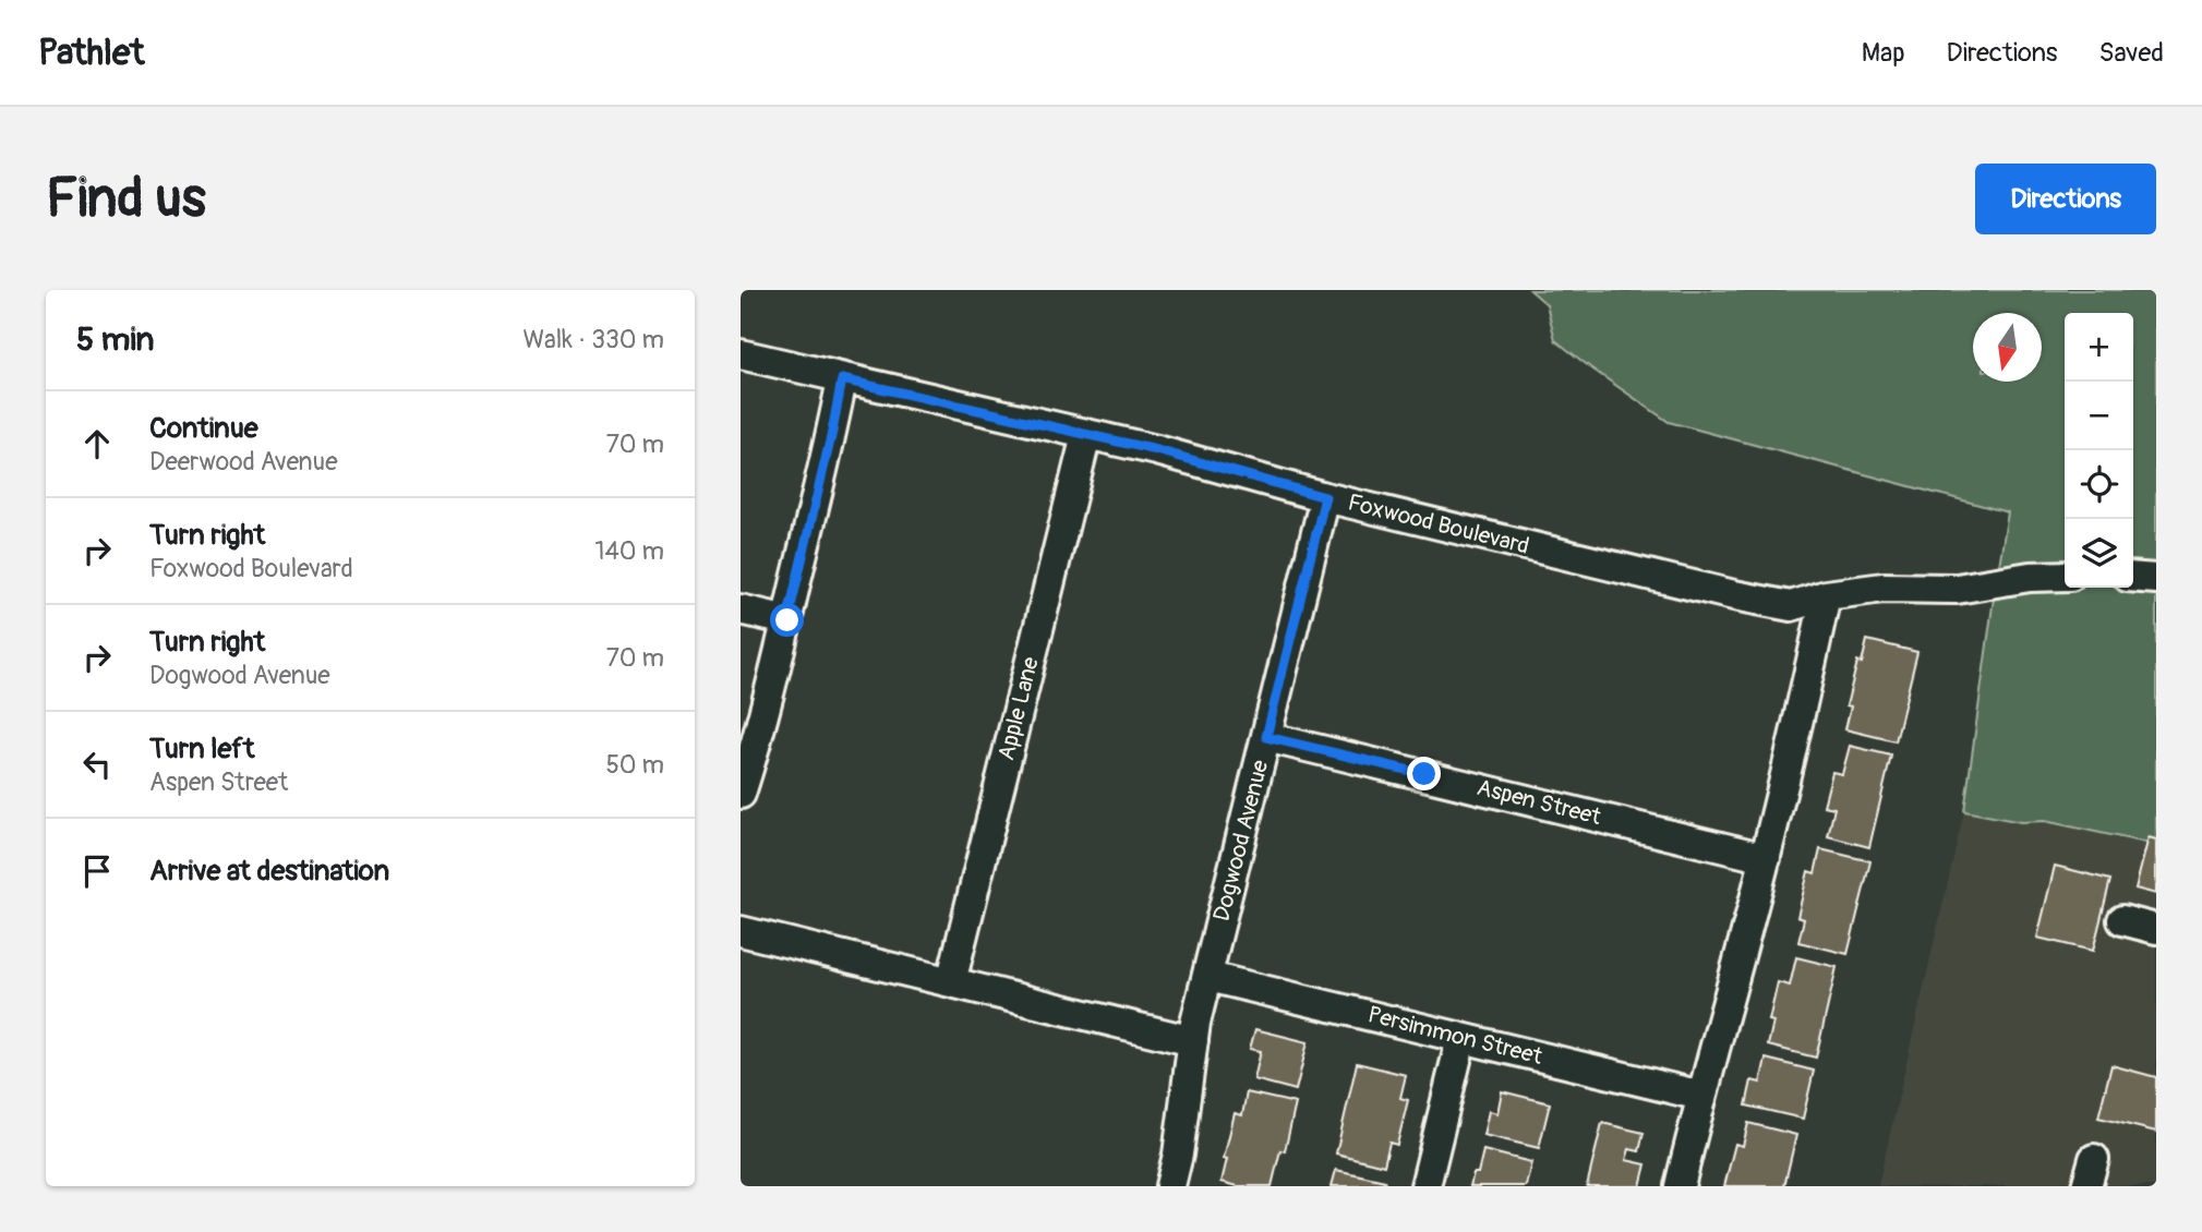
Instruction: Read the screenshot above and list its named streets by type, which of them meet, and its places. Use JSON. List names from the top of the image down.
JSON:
{
  "streets": {
    "street": [
      "Foxwood Boulevard",
      "Apple Lane",
      "Aspen Street",
      "Dogwood Avenue",
      "Persimmon Street"
    ]
  },
  "crossings": [
    ["Foxwood Boulevard", "Apple Lane"],
    ["Foxwood Boulevard", "Dogwood Avenue"],
    ["Aspen Street", "Dogwood Avenue"],
    ["Dogwood Avenue", "Persimmon Street"]
  ],
  "north": "bottom",
  "page": {
    "header": "Pathlet",
    "nav": ["Map", "Directions", "Saved"],
    "buttons": "Directions",
    "title": "Find us",
    "heading": ["5 min", "Walk · 330 m"],
    "map_buttons": ["+", "−"],
    "list": [
      ["Continue", "Deerwood Avenue", "70 m"],
      ["Turn right", "Foxwood Boulevard", "140 m"],
      ["Turn right", "Dogwood Avenue", "70 m"],
      ["Turn left", "Aspen Street", "50 m"],
      "Arrive at destination"
    ]
  }
}
